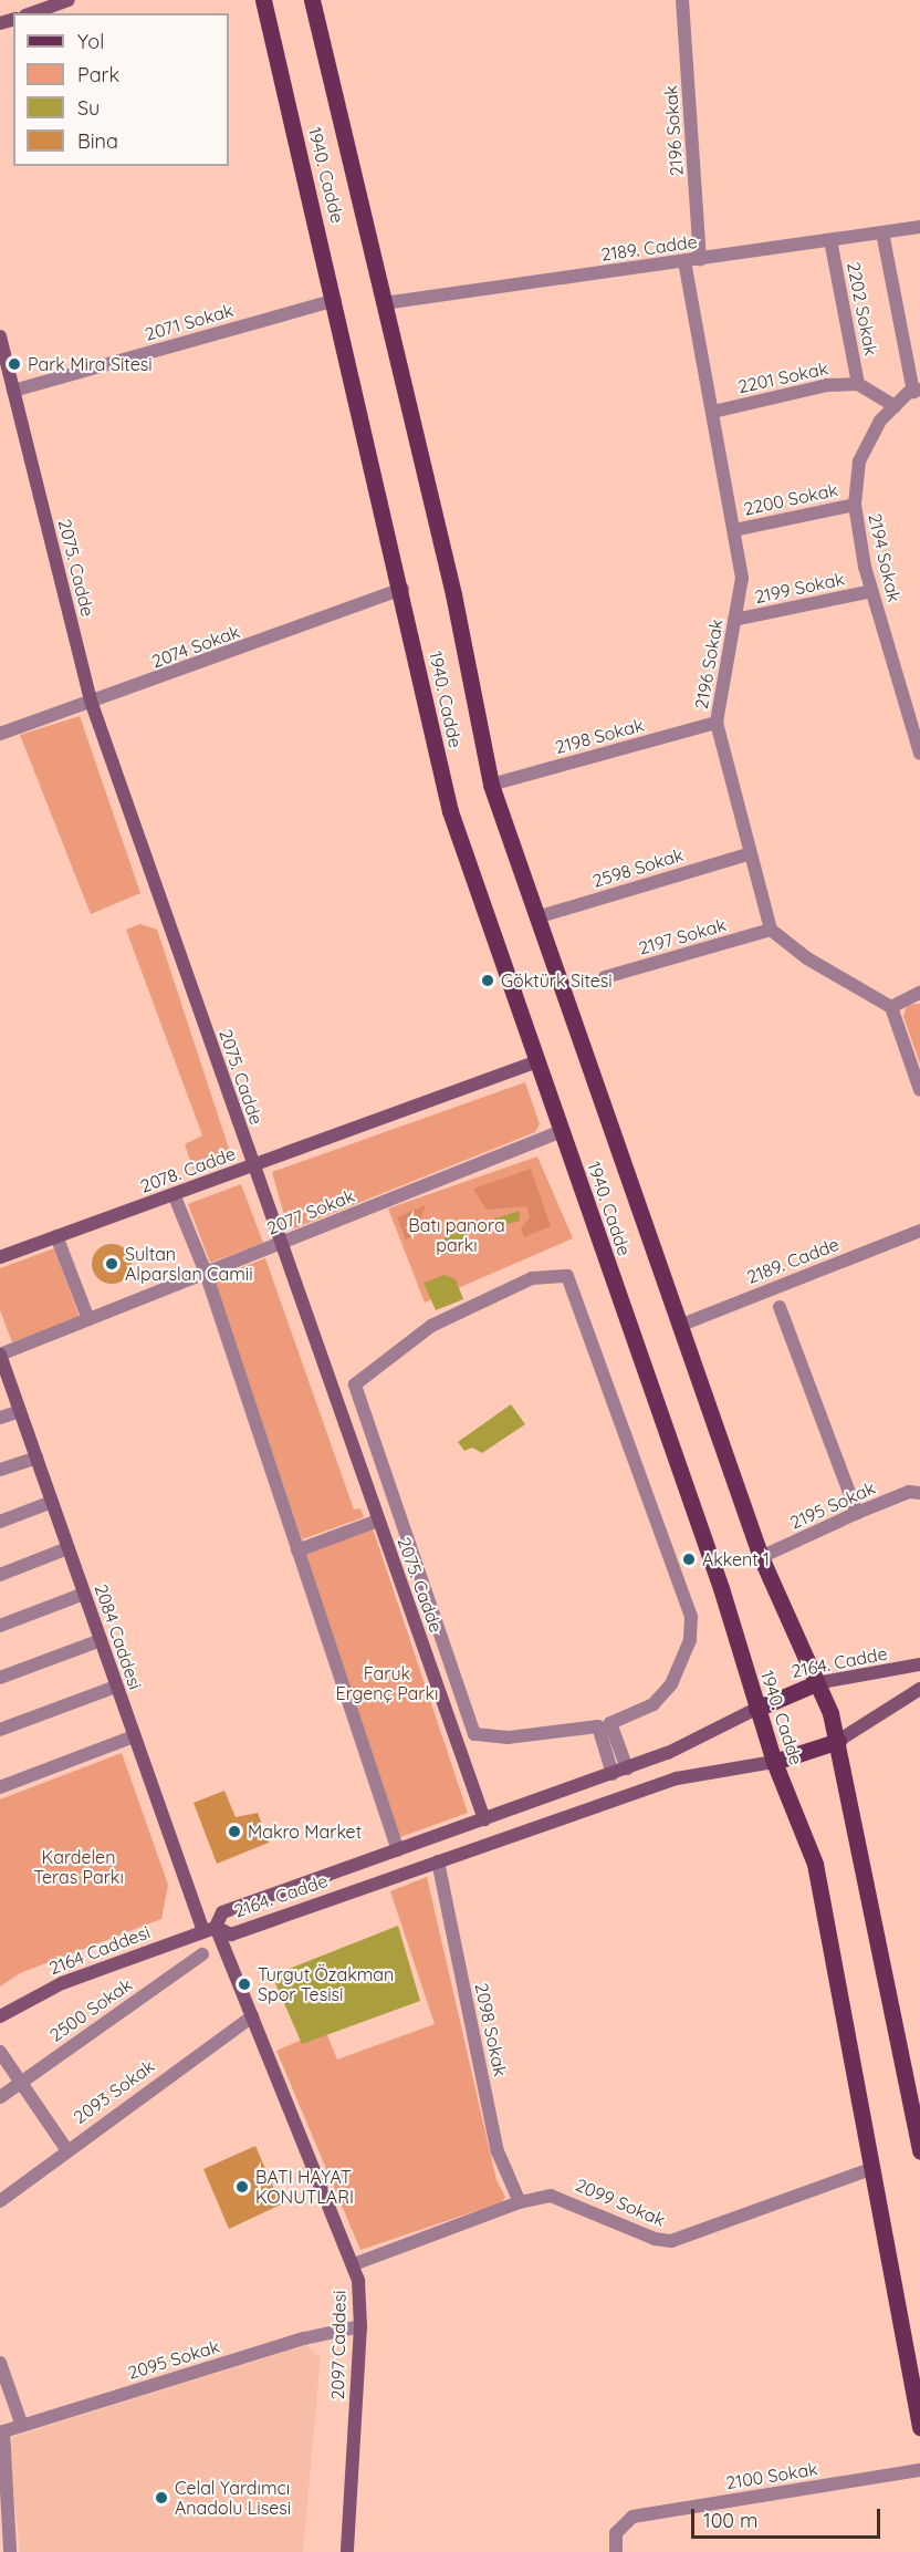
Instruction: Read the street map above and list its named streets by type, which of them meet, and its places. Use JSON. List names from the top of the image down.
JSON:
{
  "streets": {
    "main road": ["1940. Cadde", "2164. Cadde"],
    "street": [
      "2196 Sokak",
      "2189. Cadde",
      "2202 Sokak",
      "2071 Sokak",
      "2201 Sokak",
      "2200 Sokak",
      "2194 Sokak",
      "2075. Cadde",
      "2199 Sokak",
      "2074 Sokak",
      "2198 Sokak",
      "2598 Sokak",
      "2197 Sokak",
      "2078. Cadde",
      "2077 Sokak",
      "2195 Sokak",
      "2084 Caddesi",
      "2164 Caddesi",
      "2500 Sokak",
      "2098 Sokak",
      "2093 Sokak",
      "2099 Sokak",
      "2097 Caddesi",
      "2095 Sokak",
      "2100 Sokak"
    ]
  },
  "crossings": [
    ["2196 Sokak", "2189. Cadde"],
    ["2196 Sokak", "2201 Sokak"],
    ["2196 Sokak", "2200 Sokak"],
    ["2196 Sokak", "2199 Sokak"],
    ["2196 Sokak", "2198 Sokak"],
    ["2196 Sokak", "2598 Sokak"],
    ["2196 Sokak", "2197 Sokak"],
    ["1940. Cadde", "2189. Cadde"],
    ["1940. Cadde", "2071 Sokak"],
    ["1940. Cadde", "2074 Sokak"],
    ["1940. Cadde", "2198 Sokak"],
    ["1940. Cadde", "2598 Sokak"],
    ["1940. Cadde", "2078. Cadde"],
    ["1940. Cadde", "2077 Sokak"],
    ["1940. Cadde", "2195 Sokak"],
    ["1940. Cadde", "2164. Cadde"],
    ["1940. Cadde", "2099 Sokak"],
    ["2189. Cadde", "2202 Sokak"],
    ["2202 Sokak", "2201 Sokak"],
    ["2071 Sokak", "2075. Cadde"],
    ["2200 Sokak", "2194 Sokak"],
    ["2194 Sokak", "2199 Sokak"],
    ["2075. Cadde", "2074 Sokak"],
    ["2075. Cadde", "2078. Cadde"],
    ["2075. Cadde", "2077 Sokak"],
    ["2075. Cadde", "2164. Cadde"],
    ["2077 Sokak", "2084 Caddesi"],
    ["2084 Caddesi", "2164. Cadde"],
    ["2084 Caddesi", "2164 Caddesi"],
    ["2084 Caddesi", "2097 Caddesi"],
    ["2164. Cadde", "2164 Caddesi"],
    ["2164. Cadde", "2098 Sokak"],
    ["2164. Cadde", "2097 Caddesi"],
    ["2164 Caddesi", "2097 Caddesi"],
    ["2098 Sokak", "2099 Sokak"],
    ["2093 Sokak", "2097 Caddesi"],
    ["2099 Sokak", "2097 Caddesi"],
    ["2097 Caddesi", "2095 Sokak"]
  ],
  "parks": ["Batı panora parkı", "Faruk Ergenç Parkı", "Kardelen Teras Parkı"],
  "places": [
    "Park Mira Sitesi",
    "Göktürk Sitesi",
    "Sultan Alparslan Camii",
    "Akkent 1",
    "Makro Market",
    "Turgut Özakman Spor Tesisi",
    "BATI HAYAT KONUTLARI",
    "Celal Yardımcı Anadolu Lisesi"
  ],
  "legend": [
    "Yol",
    "Park",
    "Su",
    "Bina"
  ],
  "scale_bar": "100 m"
}
